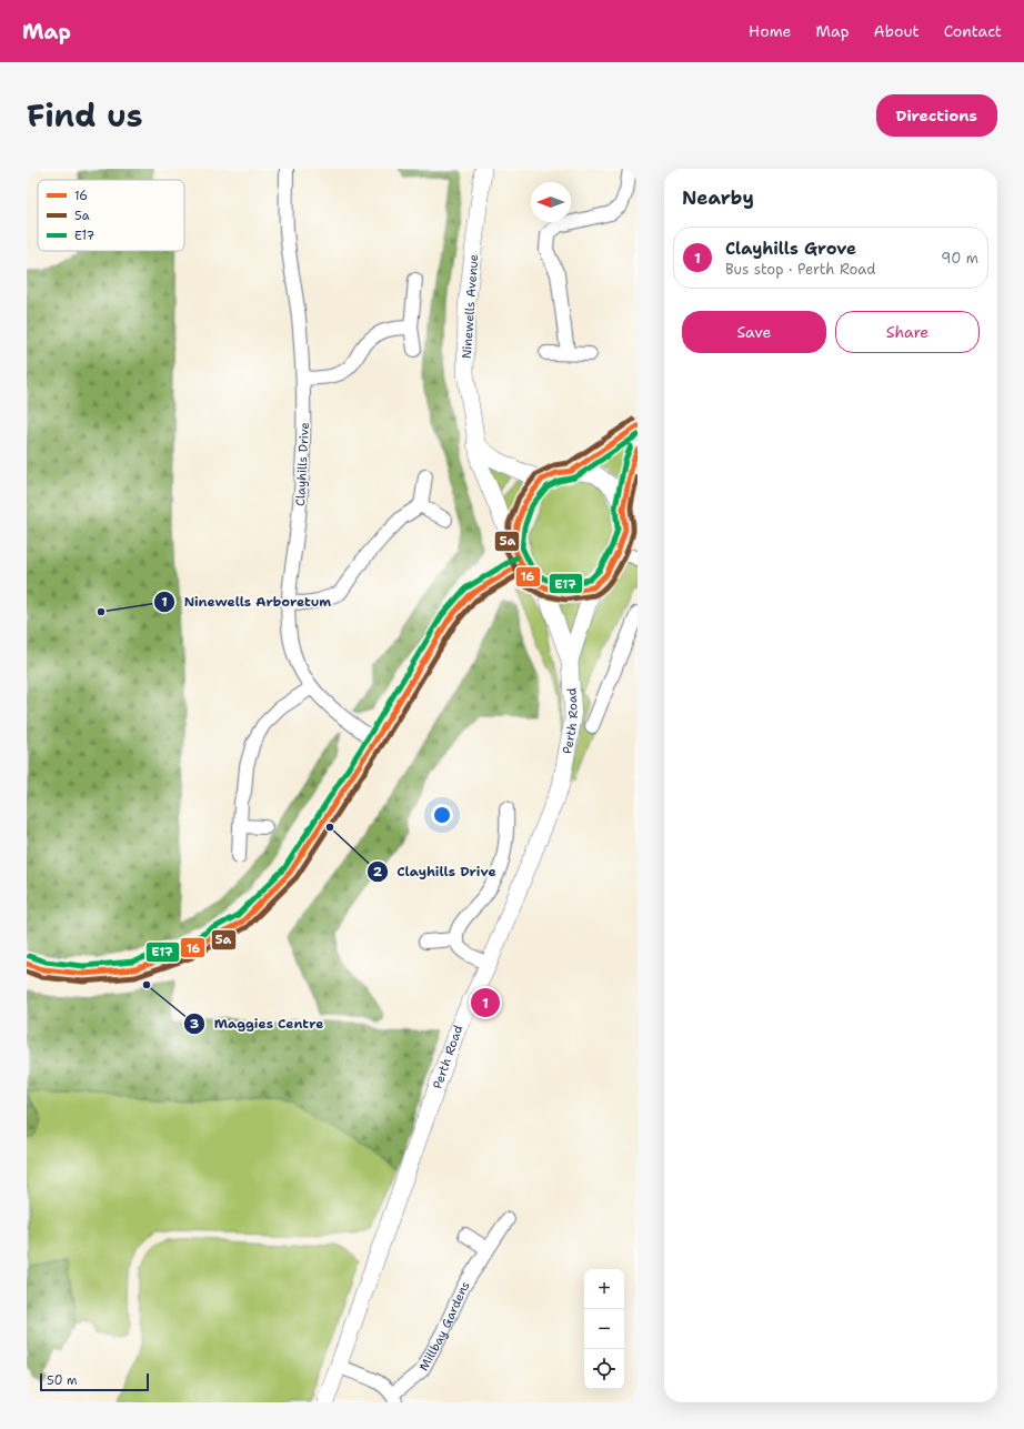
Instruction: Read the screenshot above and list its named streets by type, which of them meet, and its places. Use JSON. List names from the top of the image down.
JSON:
{
  "streets": {
    "street": [
      "Ninewells Avenue",
      "Clayhills Drive",
      "Perth Road",
      "Millbay Gardens"
    ]
  },
  "crossings": [
    ["Ninewells Avenue", "Perth Road"]
  ],
  "places": ["Ninewells Arboretum", "Clayhills Drive", "Maggies Centre"],
  "lines": ["transit line 5a", "transit line 16", "transit line E17"],
  "legend": ["16", "5a", "E17"],
  "scale_bar": "50 m",
  "north": "left",
  "page": {
    "header": "Map",
    "nav": [
      "Home",
      "Map",
      "About",
      "Contact"
    ],
    "title": "Find us",
    "buttons": [
      "Directions",
      ["Save", "Share"]
    ],
    "heading": "Nearby",
    "list": [
      {
        "mark": "1",
        "name": "Clayhills Grove",
        "note": "Bus stop · Perth Road",
        "value": "90 m"
      }
    ],
    "pins": "1",
    "map_buttons": ["+", "−"],
    "scale": "50 m"
  }
}
